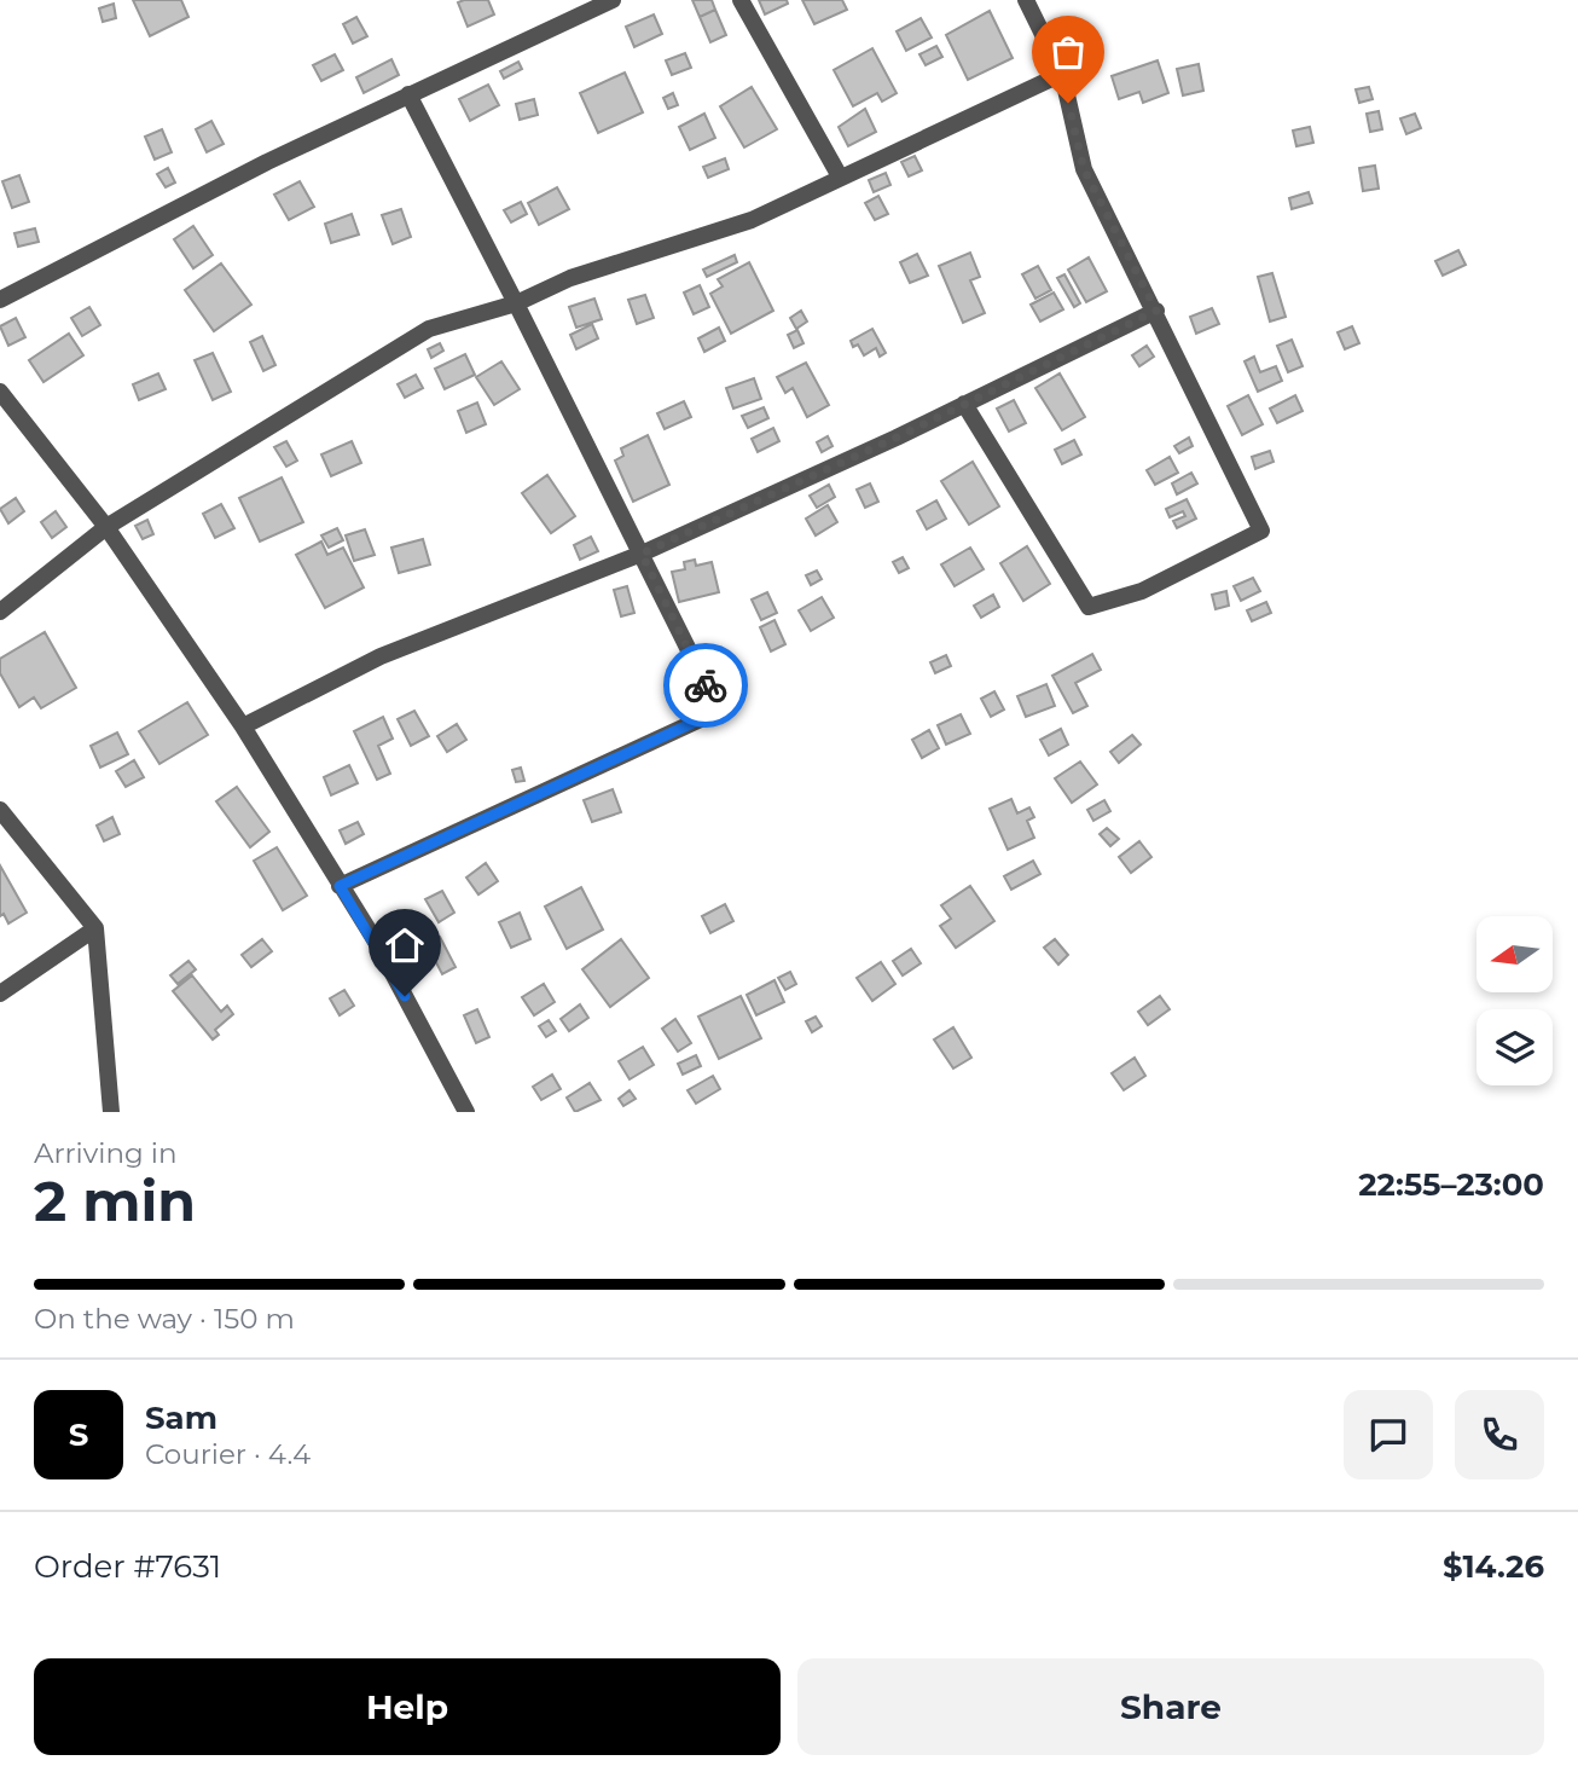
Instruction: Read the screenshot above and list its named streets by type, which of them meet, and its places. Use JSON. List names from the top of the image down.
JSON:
{
  "north": "left",
  "page": {
    "heading": ["2 min", "Arriving in", "22:55–23:00"],
    "panel": [
      "Sam",
      "Courier · 4.4",
      "Order #7631",
      "$14.26"
    ],
    "bar": "On the way · 150 m",
    "round": "S",
    "buttons": ["Help", "Share"]
  }
}
